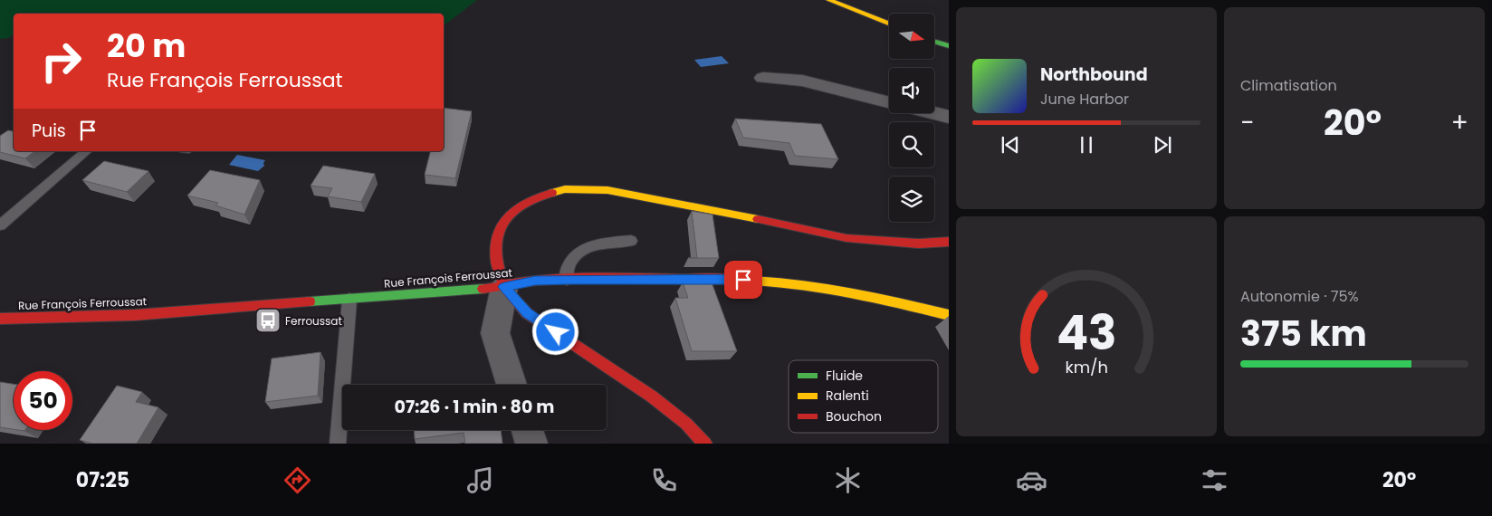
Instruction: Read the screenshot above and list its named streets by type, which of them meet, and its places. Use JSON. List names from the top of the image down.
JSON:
{
  "streets": {
    "main road": ["Rue François Ferroussat"]
  },
  "places": {
    "bus stop": ["Ferroussat"]
  },
  "legend": ["Fluide", "Ralenti", "Bouchon"],
  "north": "right",
  "page": {
    "tile": [
      "Climatisation",
      ["Autonomie · 75%", "375 km"]
    ],
    "turn": ["20 m", "Rue François Ferroussat"],
    "song": ["Northbound", "June Harbor"],
    "heat": ["−", "20°", "+"],
    "then": "Puis",
    "limit": "50",
    "trip": "07:26 · 1 min · 80 m",
    "tabs": ["07:25", "20°"],
    "gauge": ["43", "km/h"]
  }
}
